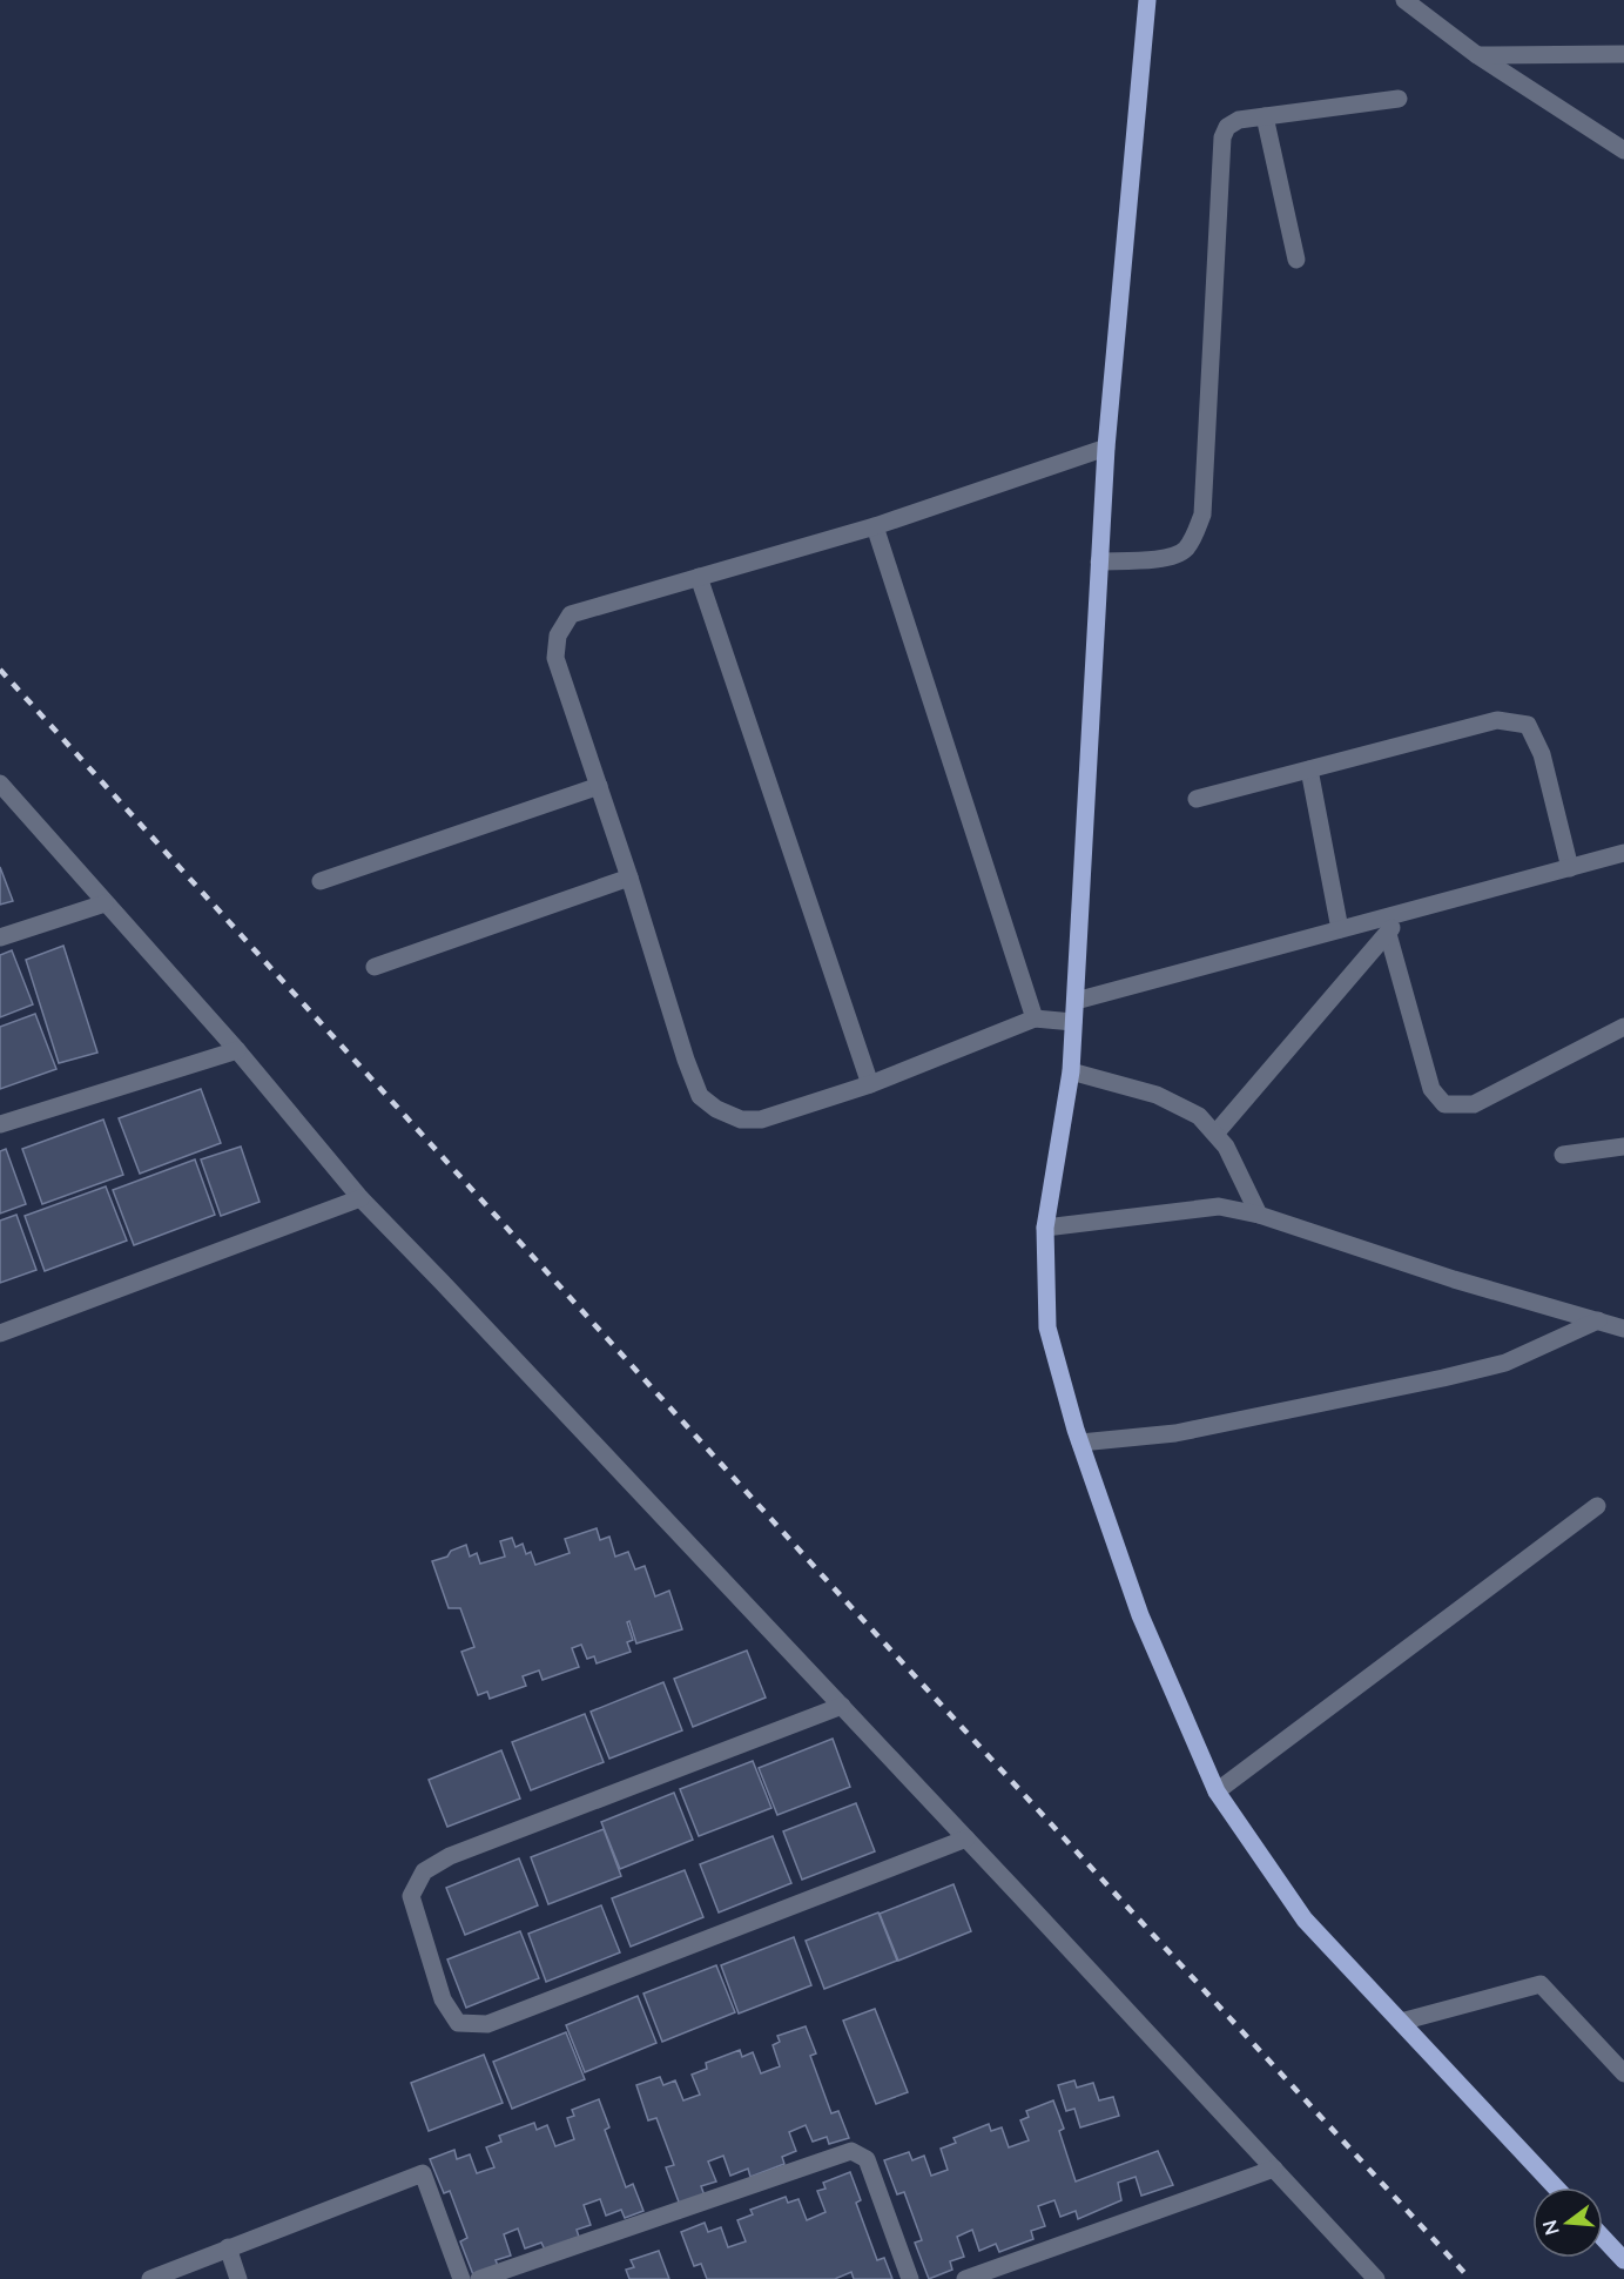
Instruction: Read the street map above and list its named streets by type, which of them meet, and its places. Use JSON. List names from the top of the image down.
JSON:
{
  "north": "left"
}
